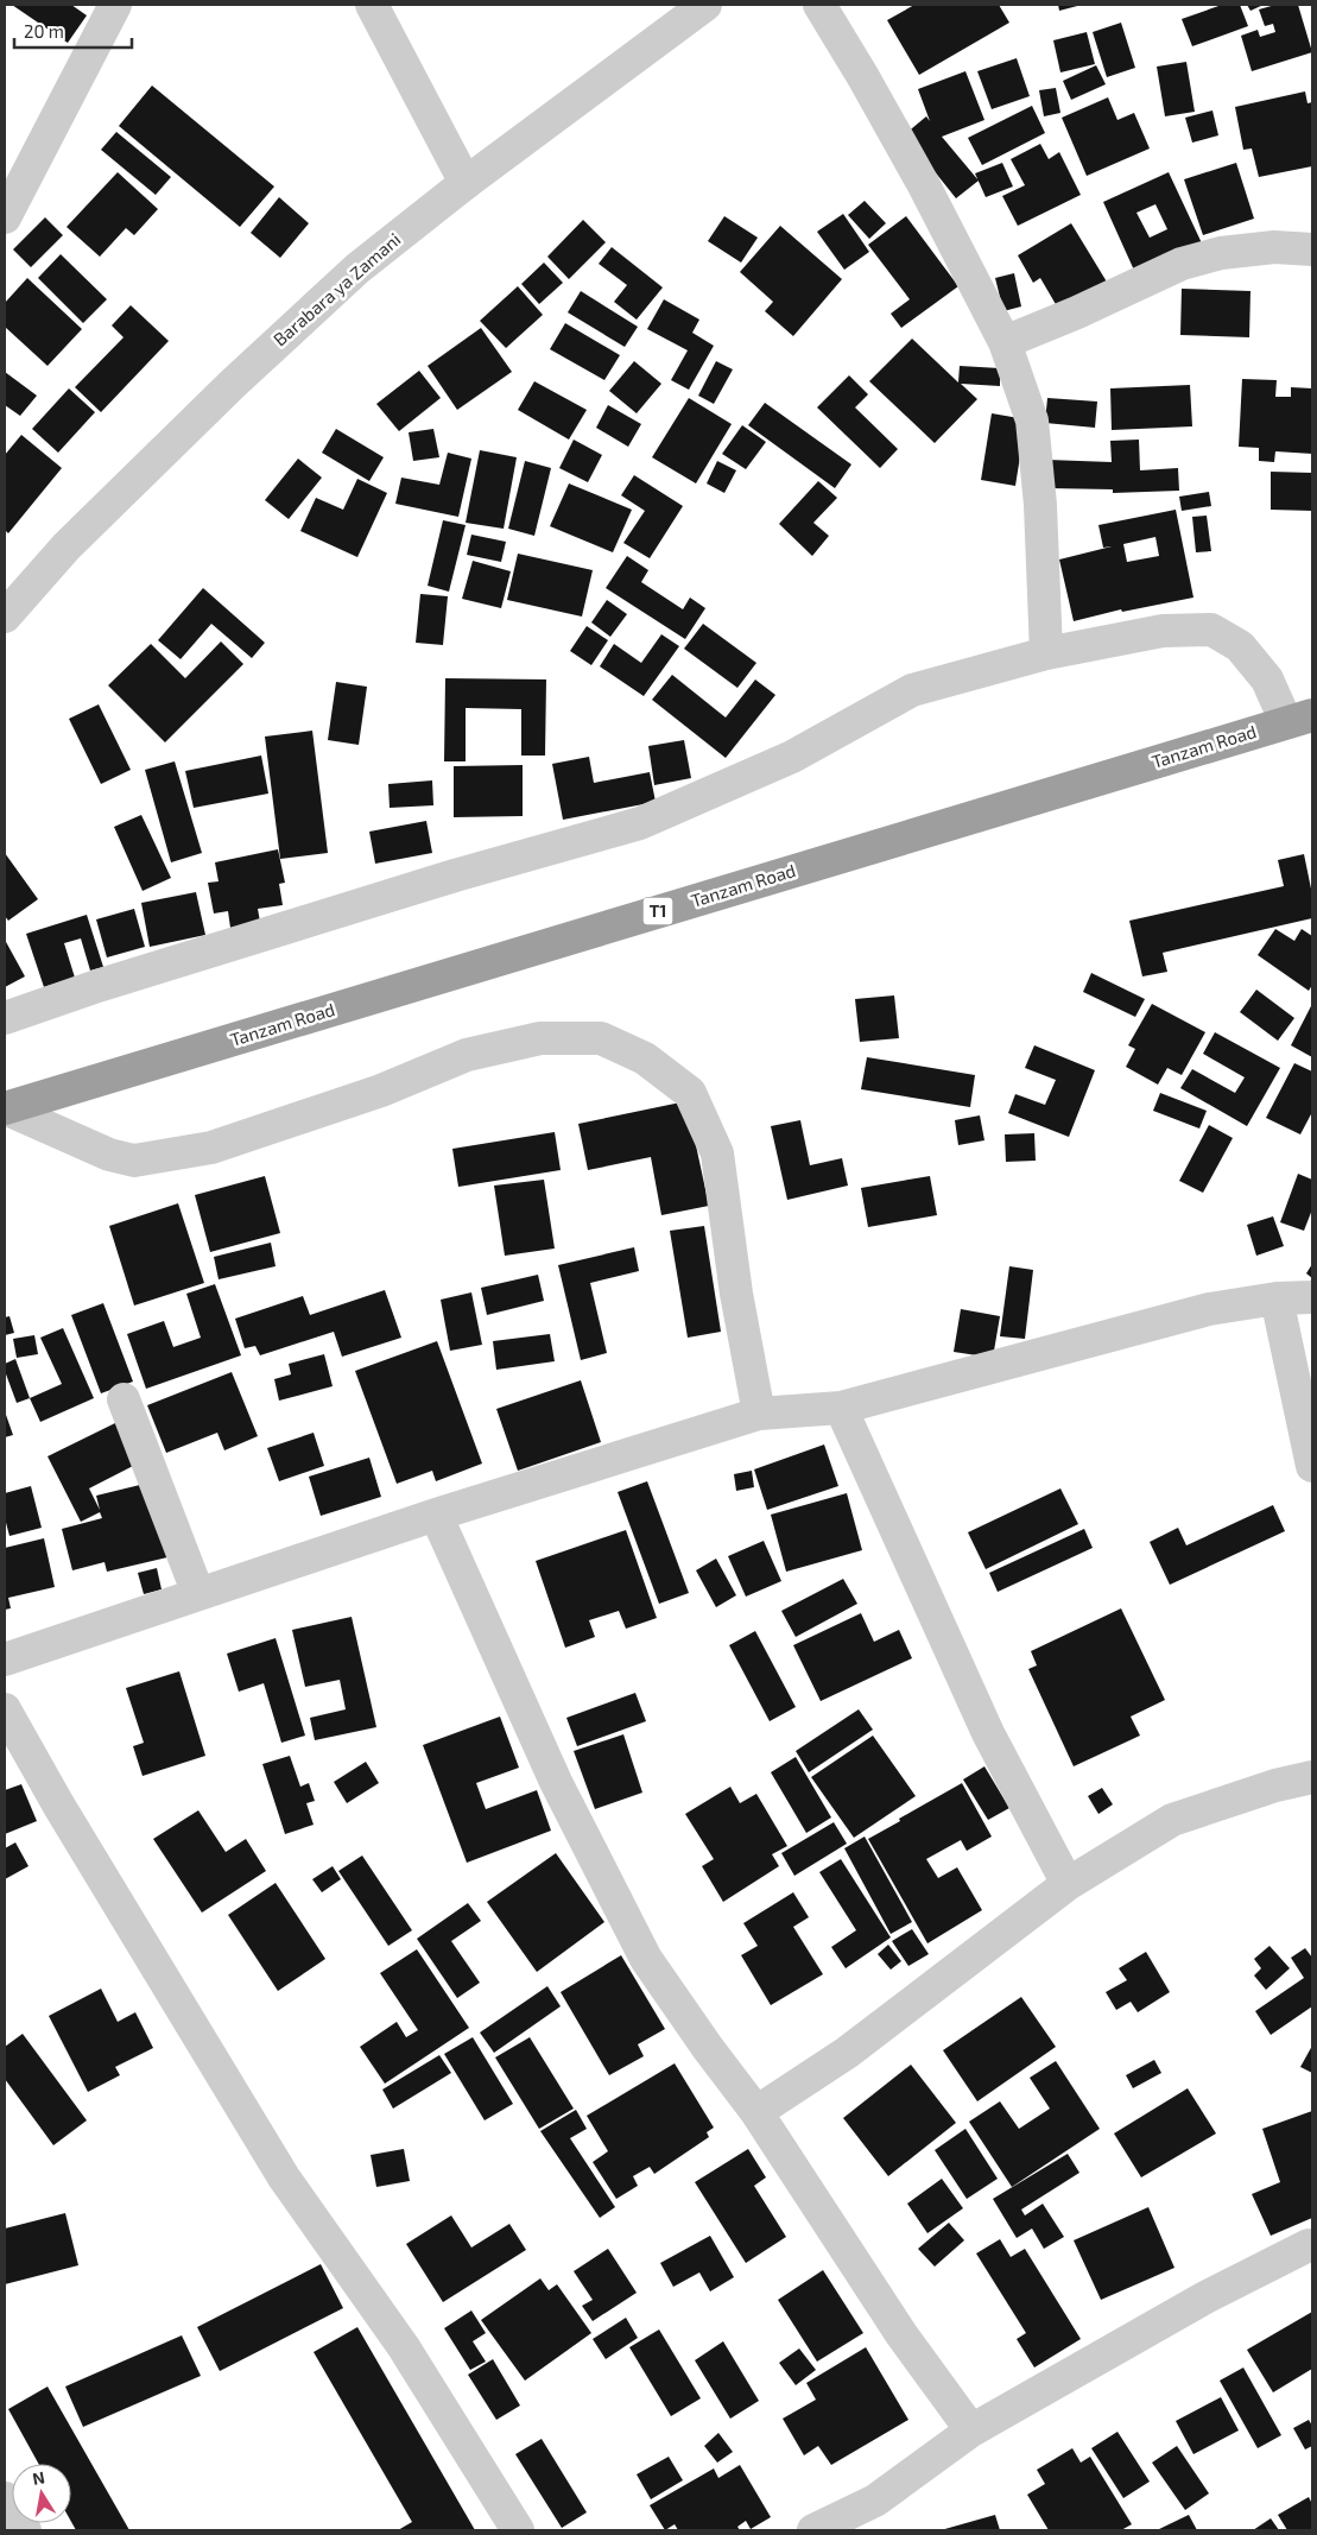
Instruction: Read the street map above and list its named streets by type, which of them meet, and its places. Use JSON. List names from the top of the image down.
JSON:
{
  "streets": {
    "highway": ["Tanzam Road", "T1"],
    "street": ["Barabara ya Zamani"]
  },
  "scale_bar": "20 m",
  "north": "top"
}
